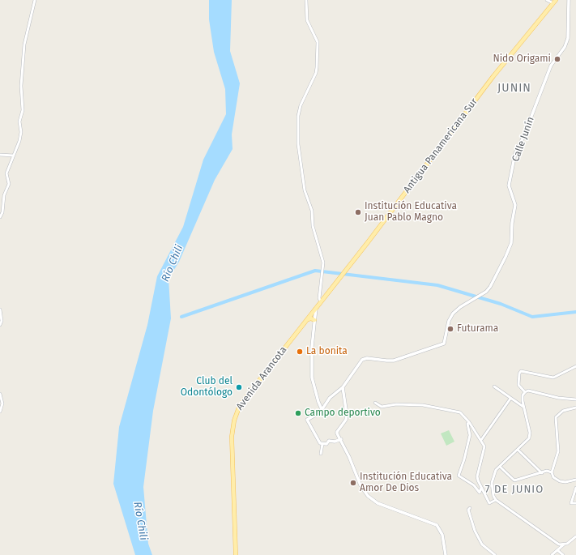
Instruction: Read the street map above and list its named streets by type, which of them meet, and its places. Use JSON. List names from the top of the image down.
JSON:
{
  "streets": {
    "main road": ["Antigua Panamericana Sur", "Avenida Arancota"],
    "street": ["Calle Junín"]
  },
  "crossings": [
    ["Antigua Panamericana Sur", "Avenida Arancota"]
  ],
  "districts": ["JUNIN", "7 DE JUNIO"],
  "water": ["Río Chili"],
  "places": [
    "Nido Origami",
    "Institución Educativa Juan Pablo Magno",
    "Futurama",
    "La bonita",
    "Club del Odontólogo",
    "Campo deportivo",
    "Institución Educativa Amor De Dios"
  ]
}
